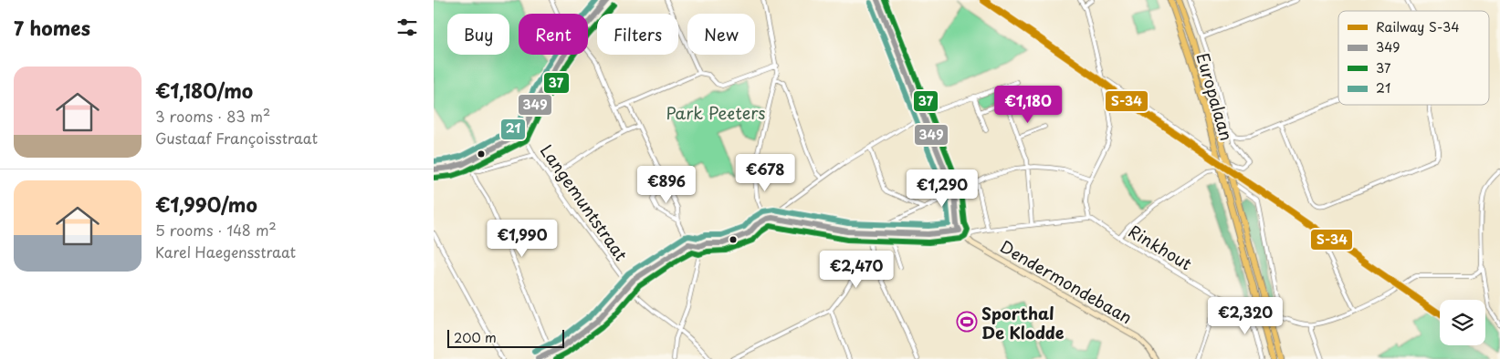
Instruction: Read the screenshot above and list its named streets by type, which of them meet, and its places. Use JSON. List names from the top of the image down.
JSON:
{
  "streets": {
    "highway": ["Europalaan"],
    "street": ["Langemuntstraat", "Rinkhout", "Dendermondebaan"]
  },
  "crossings": [
    ["Europalaan", "Rinkhout"]
  ],
  "parks": ["Park Peeters"],
  "places": {
    "sports": ["Sporthal De Klodde"]
  },
  "lines": [
    "rail line S-34",
    "transit line 349",
    "transit line 37",
    "transit line 21"
  ],
  "legend": [
    "Railway S-34",
    "349",
    "37",
    "21"
  ],
  "scale_bar": "200 m",
  "page": {
    "heading": "7 homes",
    "chip": [
      "Buy",
      "Rent",
      "Filters",
      "New"
    ],
    "list": [
      {
        "name": "€1,180/mo",
        "note": "3 rooms · 83 m² · Gustaaf Françoisstraat"
      },
      {
        "name": "€1,990/mo",
        "note": "5 rooms · 148 m² · Karel Haegensstraat"
      }
    ],
    "price": [
      "€1,180",
      "€678",
      "€896",
      "€1,290",
      "€1,990",
      "€2,470",
      "€2,320"
    ],
    "scale": "200 m"
  }
}
